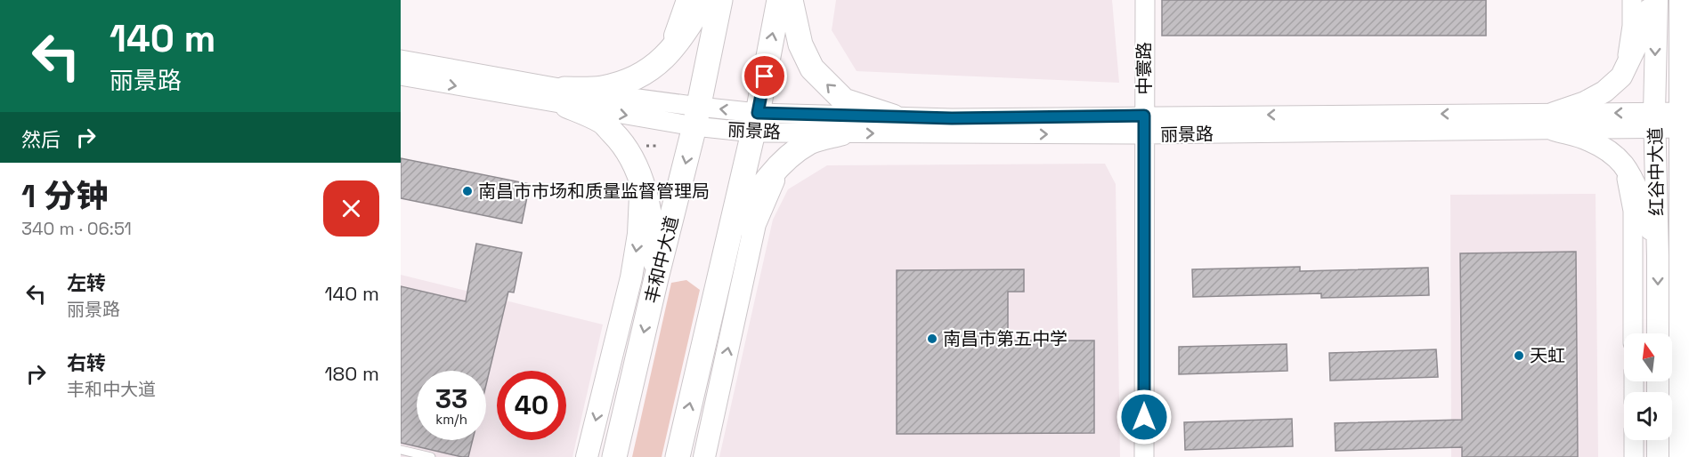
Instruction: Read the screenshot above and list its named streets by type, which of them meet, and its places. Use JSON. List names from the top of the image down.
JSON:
{
  "streets": {
    "main road": ["红谷中大道", "丰和中大道"],
    "street": ["中寰路", "丽景路"]
  },
  "crossings": [
    ["中寰路", "丽景路"],
    ["丽景路", "红谷中大道"],
    ["丽景路", "丰和中大道"]
  ],
  "places": ["南昌市市场和质量监督管理局", "南昌市第五中学", "天虹"],
  "north": "top",
  "page": {
    "turn": ["140 m", "丽景路"],
    "then": "然后",
    "heading": ["1 分钟", "340 m · 06:51"],
    "list": [
      {
        "name": "左转",
        "note": "丽景路",
        "value": "140 m"
      },
      {
        "name": "右转",
        "note": "丰和中大道",
        "value": "180 m"
      }
    ],
    "speed": "33 km/h",
    "limit": "40"
  }
}
